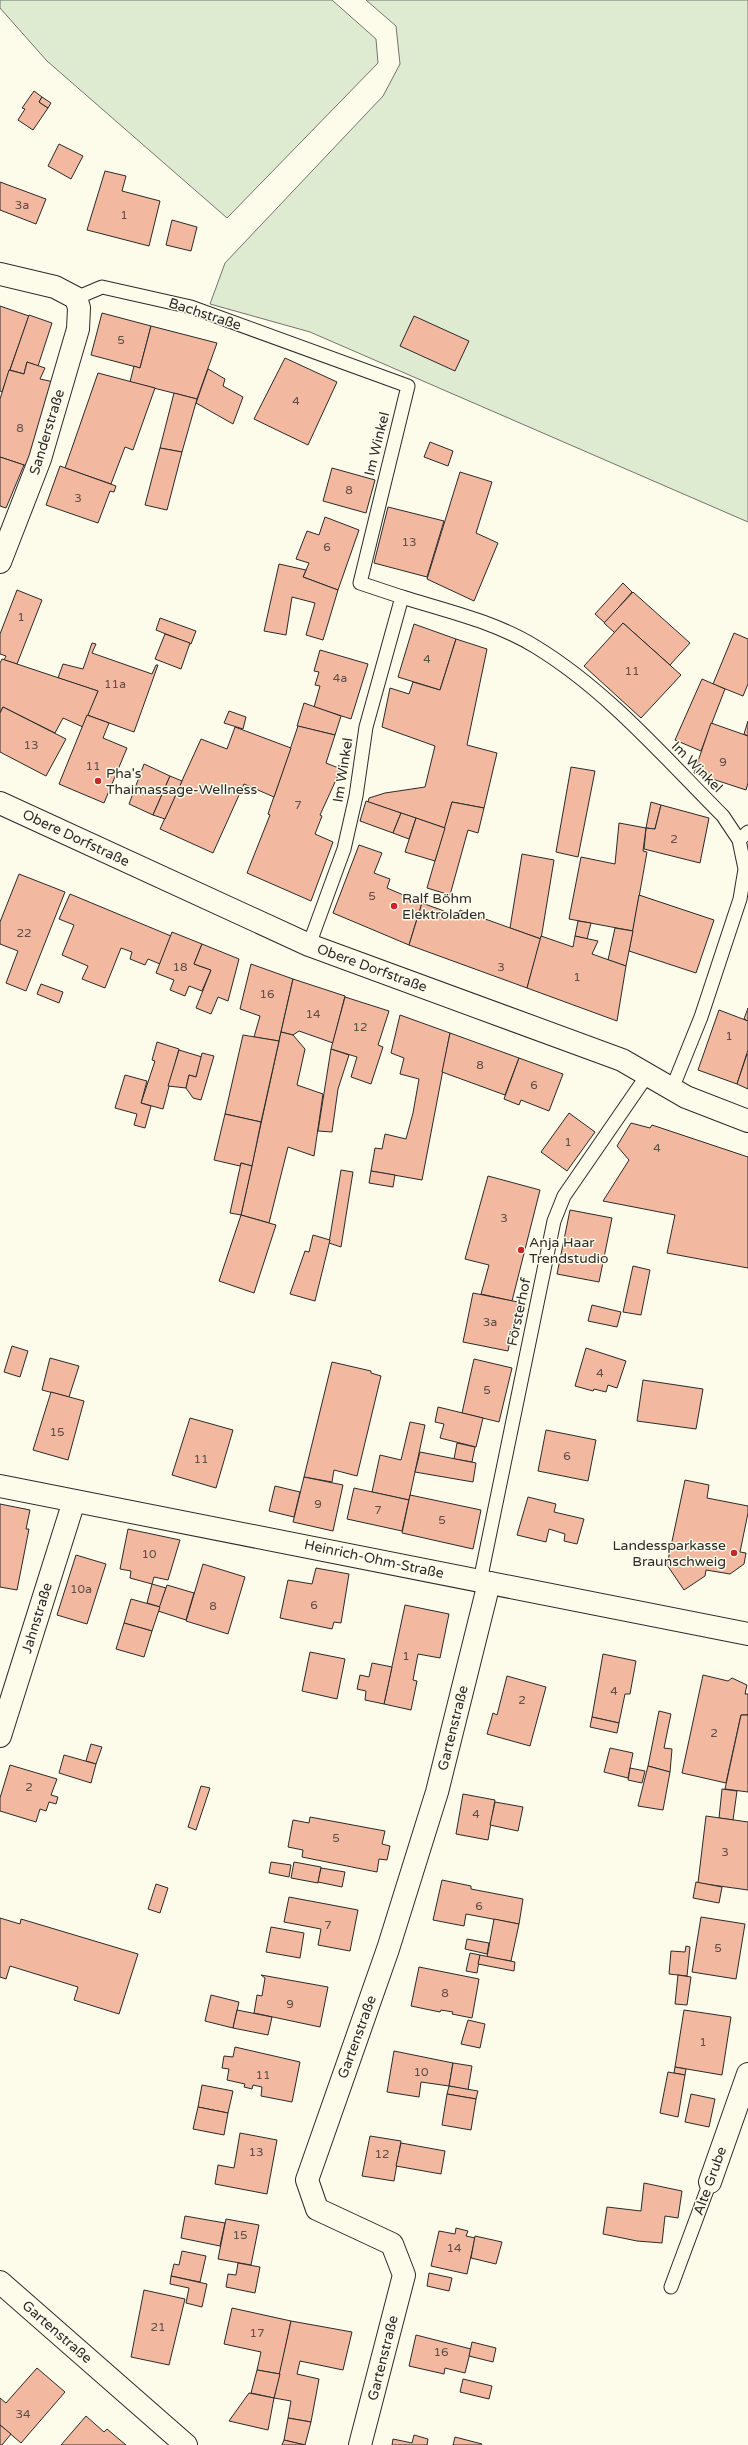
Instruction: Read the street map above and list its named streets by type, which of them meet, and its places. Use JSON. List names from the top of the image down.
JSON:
{
  "streets": {
    "street": [
      "Sanderstraße",
      "Obere Dorfstraße",
      "Heinrich-Ohm-Straße",
      "Jahnstraße",
      "Gartenstraße",
      "Alte Grube"
    ],
    "lane": ["Bachstraße", "Im Winkel", "Försterhof"]
  },
  "crossings": [
    ["Bachstraße", "Sanderstraße"],
    ["Bachstraße", "Im Winkel"],
    ["Im Winkel", "Obere Dorfstraße"],
    ["Obere Dorfstraße", "Försterhof"],
    ["Försterhof", "Heinrich-Ohm-Straße"],
    ["Försterhof", "Gartenstraße"],
    ["Heinrich-Ohm-Straße", "Jahnstraße"],
    ["Heinrich-Ohm-Straße", "Gartenstraße"]
  ],
  "places": [
    "Pha's Thaimassage-Wellness",
    "Ralf Böhm Elektroladen",
    "Anja Haar Trendstudio",
    "Landessparkasse Braunschweig"
  ],
  "house_numbers": [
    "3a",
    "1",
    "5",
    "4",
    "8",
    "8",
    "3",
    "13",
    "6",
    "1",
    "4",
    "11",
    "4a",
    "11a",
    "13",
    "9",
    "11",
    "7",
    "2",
    "5",
    "22",
    "18",
    "3",
    "1",
    "16",
    "14",
    "12",
    "1",
    "8",
    "6",
    "1",
    "4",
    "3",
    "3a",
    "4",
    "5",
    "15",
    "6",
    "11",
    "9",
    "7",
    "5",
    "10",
    "10a",
    "6",
    "8",
    "1",
    "4",
    "2",
    "2",
    "2",
    "4",
    "5",
    "3",
    "6",
    "7",
    "5",
    "8",
    "9",
    "1",
    "10",
    "11",
    "13",
    "12",
    "15",
    "14",
    "21",
    "17",
    "16",
    "34"
  ]
}
